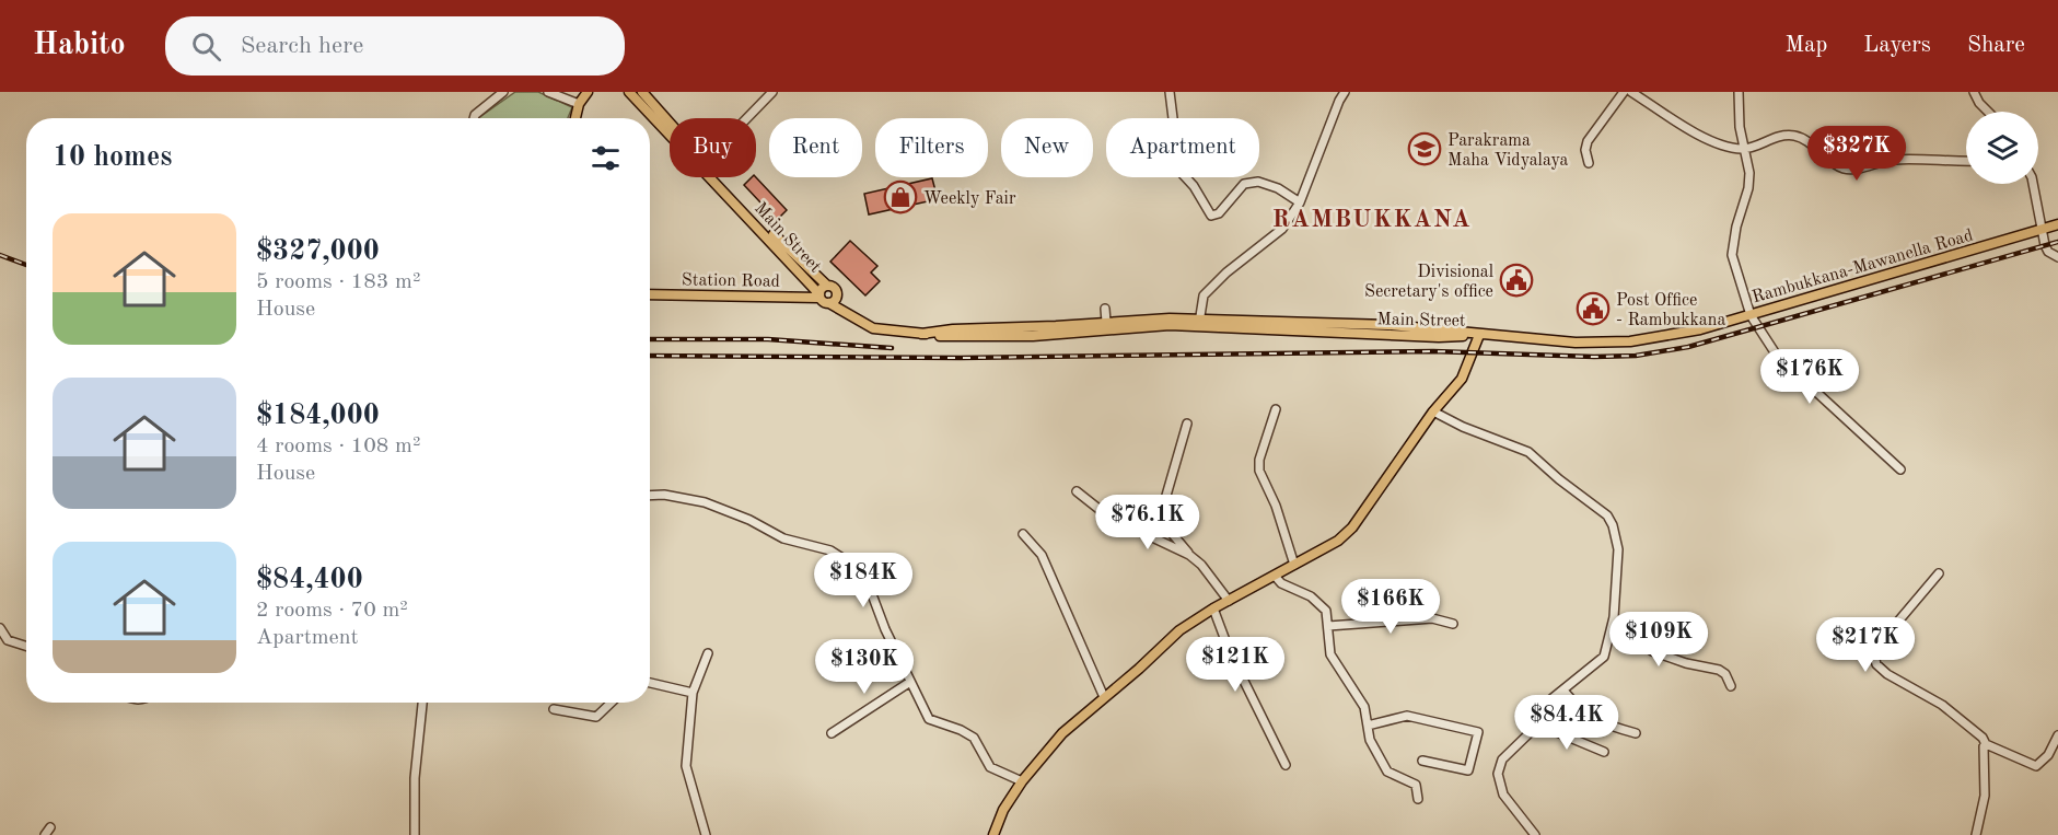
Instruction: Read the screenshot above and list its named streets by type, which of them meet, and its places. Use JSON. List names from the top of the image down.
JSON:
{
  "streets": {
    "main road": ["Main Street", "Rambukkana-Mawanella Road", "Station Road"]
  },
  "crossings": [
    ["Main Street", "Rambukkana-Mawanella Road"],
    ["Main Street", "Station Road"]
  ],
  "districts": ["RAMBUKKANA"],
  "places": {
    "school or university": ["Parakrama Maha Vidyalaya"],
    "shop": ["Weekly Fair"],
    "public building": ["Divisional Secretary's office", "Post Office - Rambukkana"]
  },
  "page": {
    "header": "Habito",
    "search": "Search here",
    "nav": ["Map", "Layers", "Share"],
    "chip": [
      "Buy",
      "Rent",
      "Filters",
      "New",
      "Apartment"
    ],
    "heading": "10 homes",
    "price": [
      "$327K",
      "$176K",
      "$76.1K",
      "$184K",
      "$166K",
      "$109K",
      "$217K",
      "$121K",
      "$130K",
      "$84.4K"
    ],
    "list": [
      {
        "name": "$327,000",
        "note": "5 rooms · 183 m² · House"
      },
      {
        "name": "$184,000",
        "note": "4 rooms · 108 m² · House"
      },
      {
        "name": "$84,400",
        "note": "2 rooms · 70 m² · Apartment"
      }
    ]
  }
}
